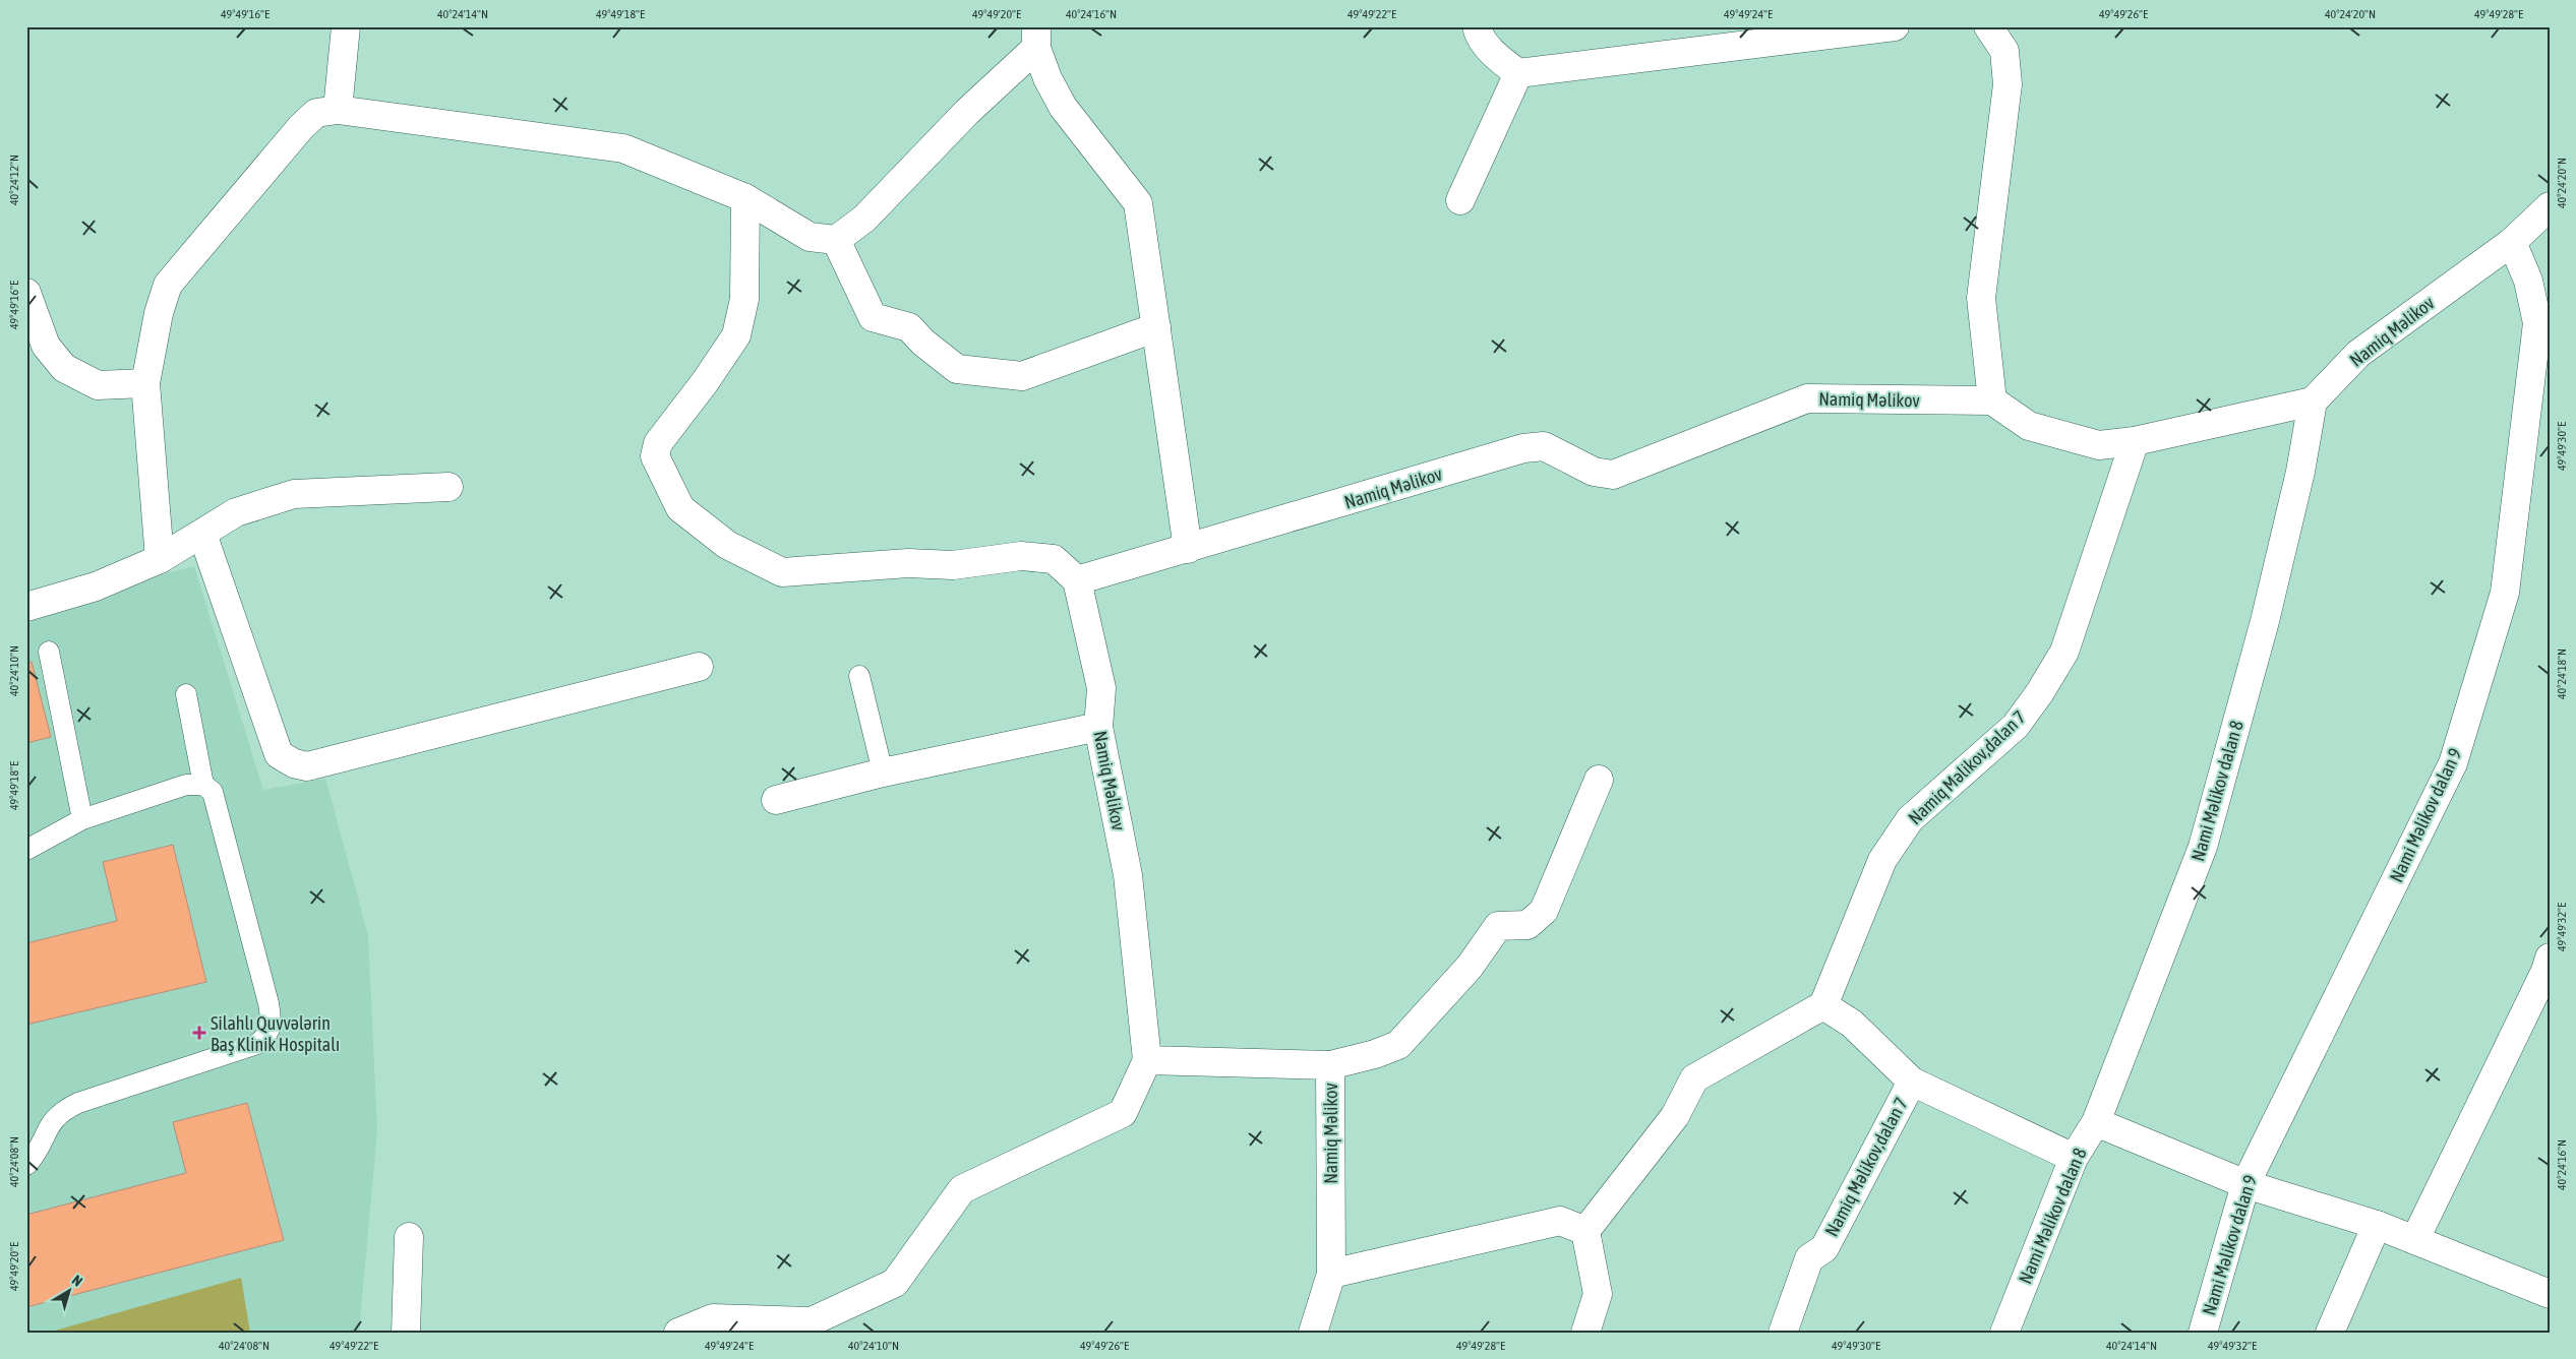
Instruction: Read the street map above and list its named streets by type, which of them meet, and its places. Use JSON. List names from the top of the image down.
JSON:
{
  "streets": {
    "street": [
      "Namiq Məlikov",
      "Namiq Məlikov,dalan 7",
      "Nami Məlikov dalan 8",
      "Nami Məlikov dalan 9"
    ]
  },
  "crossings": [
    ["Namiq Məlikov", "Nami Məlikov dalan 8"],
    ["Namiq Məlikov", "Nami Məlikov dalan 9"]
  ],
  "places": {
    "health": ["Silahlı Quvvələrin Baş Klinik Hospitalı"]
  },
  "north": "top right",
  "coordinates": [
    "49°49'16\"E",
    "40°24'14\"N",
    "49°49'18\"E",
    "49°49'20\"E",
    "40°24'16\"N",
    "49°49'22\"E",
    "49°49'24\"E",
    "49°49'26\"E",
    "40°24'20\"N",
    "49°49'28\"E",
    "40°24'12\"N",
    "49°49'30\"E",
    "40°24'10\"N",
    "40°24'18\"N",
    "49°49'32\"E",
    "40°24'08\"N"
  ]
}
